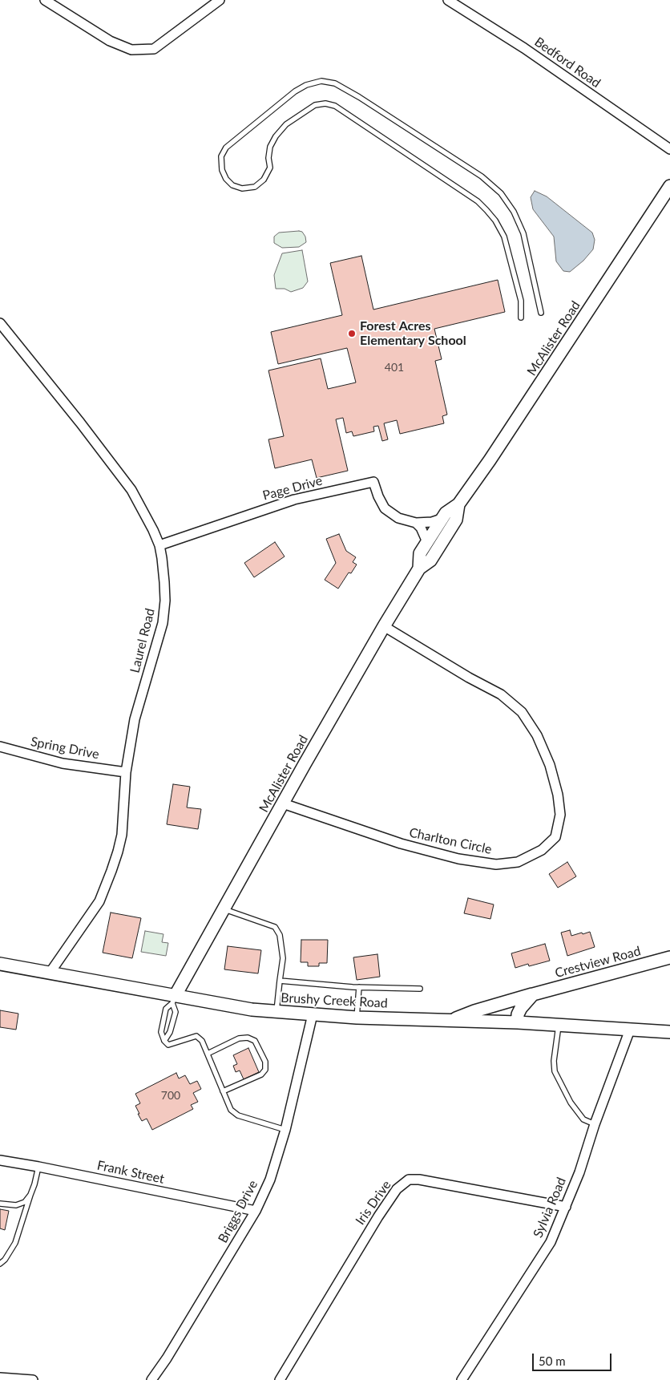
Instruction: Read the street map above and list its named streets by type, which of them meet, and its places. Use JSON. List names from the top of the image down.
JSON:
{
  "streets": {
    "street": [
      "Bedford Road",
      "McAlister Road",
      "Page Drive",
      "Laurel Road",
      "Spring Drive",
      "Charlton Circle",
      "Crestview Road",
      "Brushy Creek Road",
      "Frank Street",
      "Iris Drive",
      "Sylvia Road",
      "Briggs Drive"
    ]
  },
  "crossings": [
    ["McAlister Road", "Page Drive"],
    ["McAlister Road", "Charlton Circle"],
    ["McAlister Road", "Brushy Creek Road"],
    ["Page Drive", "Laurel Road"],
    ["Laurel Road", "Spring Drive"],
    ["Laurel Road", "Brushy Creek Road"],
    ["Crestview Road", "Brushy Creek Road"],
    ["Brushy Creek Road", "Sylvia Road"],
    ["Brushy Creek Road", "Briggs Drive"],
    ["Frank Street", "Briggs Drive"],
    ["Iris Drive", "Sylvia Road"]
  ],
  "places": ["Forest Acres Elementary School"],
  "house_numbers": ["401", "700"],
  "scale_bar": "50 m"
}
